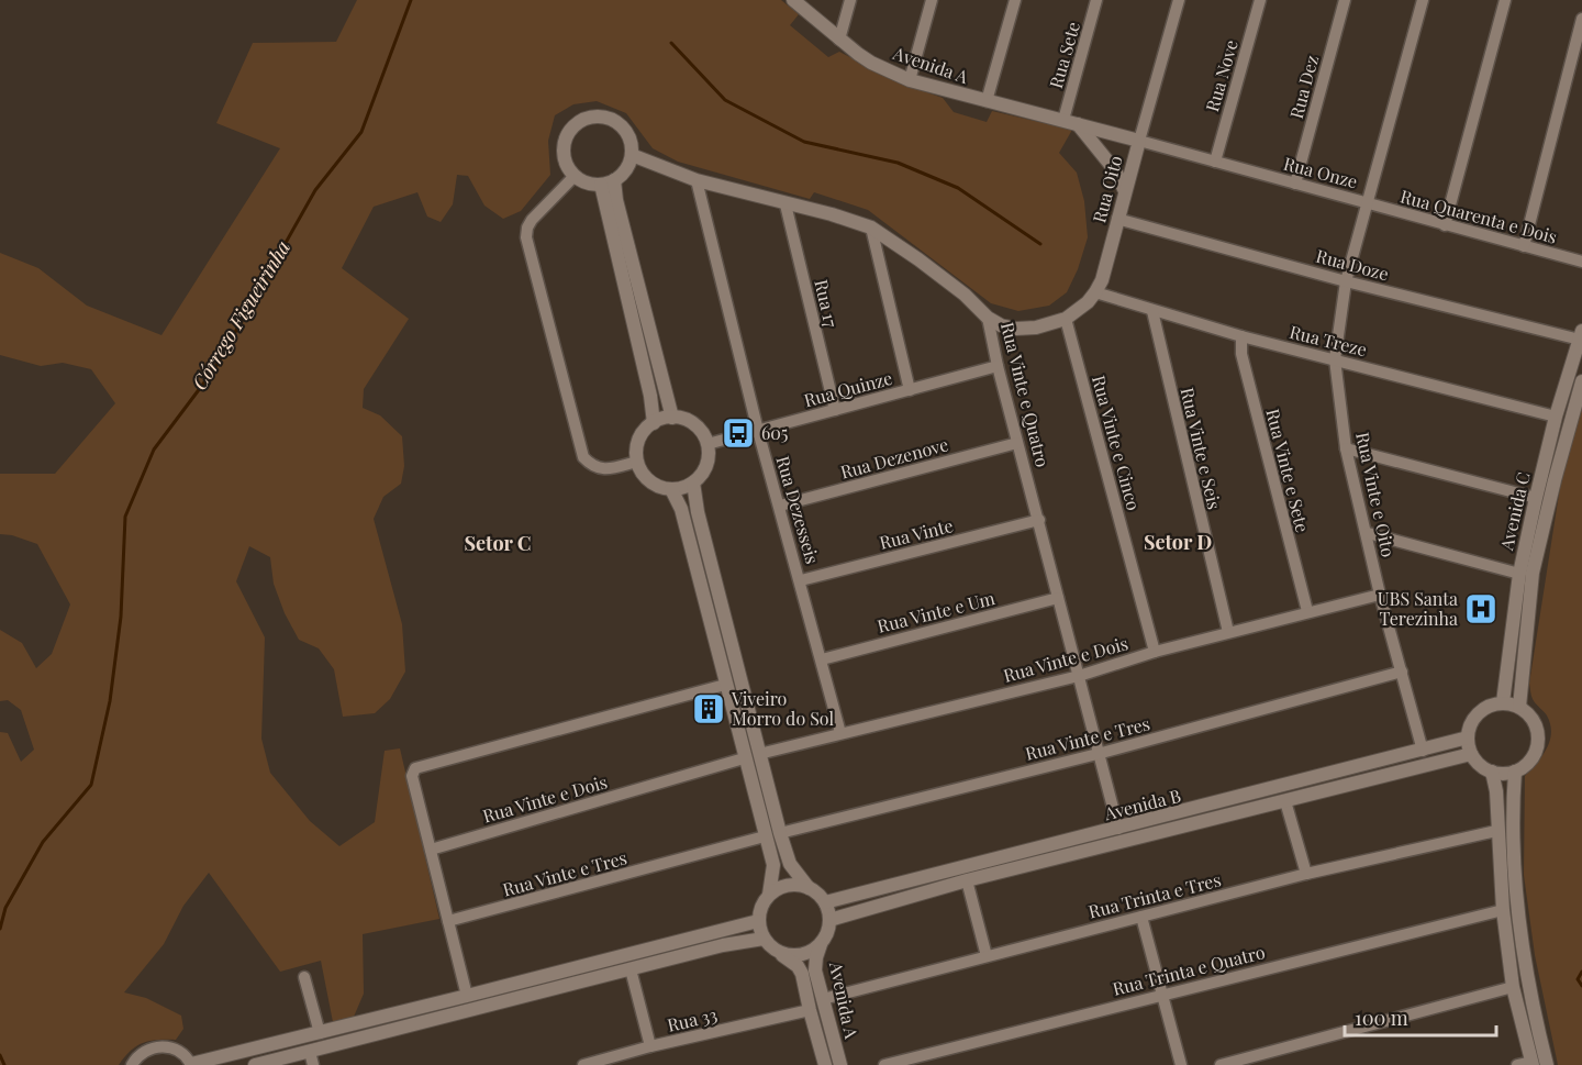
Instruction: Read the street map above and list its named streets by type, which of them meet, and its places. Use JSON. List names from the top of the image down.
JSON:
{
  "streets": {
    "street": [
      "Rua Sete",
      "Avenida A",
      "Rua Nove",
      "Rua Dez",
      "Rua Onze",
      "Rua Oito",
      "Rua Quarenta e Dois",
      "Rua Doze",
      "Rua 17",
      "Rua Treze",
      "Rua Quinze",
      "Rua Vinte e Quatro",
      "Rua Vinte e Cinco",
      "Rua Vinte e Seis",
      "Rua Dezenove",
      "Rua Vinte e Sete",
      "Rua Vinte e Oito",
      "Rua Dezesseis",
      "Avenida C",
      "Rua Vinte",
      "Rua Vinte e Um",
      "Rua Vinte e Dois",
      "Rua Vinte e Tres",
      "Avenida B",
      "Rua Trinta e Tres",
      "Rua Trinta e Quatro",
      "Rua 33"
    ]
  },
  "crossings": [
    ["Rua Sete", "Avenida A"],
    ["Avenida A", "Rua Onze"],
    ["Avenida A", "Rua Oito"],
    ["Avenida A", "Avenida B"],
    ["Avenida A", "Rua Trinta e Tres"],
    ["Avenida A", "Rua 33"],
    ["Rua Nove", "Rua Onze"],
    ["Rua Dez", "Rua Onze"],
    ["Rua Onze", "Rua Oito"],
    ["Rua Onze", "Rua Quarenta e Dois"],
    ["Rua Onze", "Rua Vinte e Oito"],
    ["Rua Oito", "Rua Doze"],
    ["Rua Oito", "Rua Treze"],
    ["Rua Oito", "Rua Vinte e Quatro"],
    ["Rua Oito", "Rua Vinte e Cinco"],
    ["Rua Quarenta e Dois", "Rua Vinte e Oito"],
    ["Rua Doze", "Rua Vinte e Oito"],
    ["Rua Doze", "Avenida C"],
    ["Rua 17", "Rua Quinze"],
    ["Rua 17", "Rua Vinte e Quatro"],
    ["Rua Treze", "Rua Vinte e Seis"],
    ["Rua Treze", "Rua Vinte e Sete"],
    ["Rua Treze", "Rua Vinte e Oito"],
    ["Rua Treze", "Avenida C"],
    ["Rua Quinze", "Rua Vinte e Quatro"],
    ["Rua Quinze", "Rua Dezesseis"],
    ["Rua Vinte e Quatro", "Rua Dezenove"],
    ["Rua Vinte e Quatro", "Rua Dezesseis"],
    ["Rua Vinte e Quatro", "Rua Vinte"],
    ["Rua Vinte e Quatro", "Rua Vinte e Um"],
    ["Rua Vinte e Quatro", "Rua Vinte e Dois"],
    ["Rua Vinte e Quatro", "Rua Vinte e Tres"],
    ["Rua Vinte e Quatro", "Avenida B"],
    ["Rua Vinte e Cinco", "Rua Vinte e Dois"],
    ["Rua Vinte e Seis", "Rua Vinte e Dois"],
    ["Rua Dezenove", "Rua Dezesseis"],
    ["Rua Vinte e Sete", "Rua Vinte e Dois"],
    ["Rua Vinte e Oito", "Rua Vinte e Dois"],
    ["Rua Vinte e Oito", "Rua Vinte e Tres"],
    ["Rua Vinte e Oito", "Avenida B"],
    ["Rua Dezesseis", "Rua Vinte"],
    ["Rua Dezesseis", "Rua Vinte e Um"],
    ["Rua Dezesseis", "Rua Vinte e Dois"],
    ["Avenida C", "Avenida B"]
  ],
  "districts": ["Setor D", "Setor C"],
  "water": ["Córrego Figueirinha"],
  "places": {
    "bus stop": ["605"],
    "hospital": ["UBS Santa Terezinha"],
    "building": ["Viveiro Morro do Sol"]
  },
  "scale_bar": "100 m"
}
